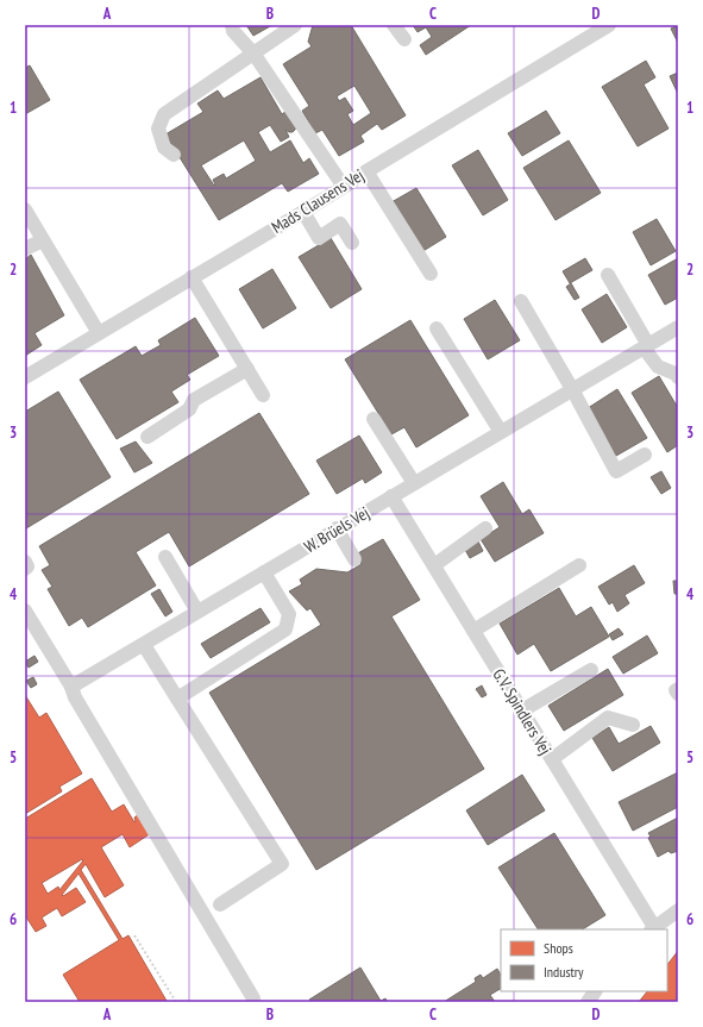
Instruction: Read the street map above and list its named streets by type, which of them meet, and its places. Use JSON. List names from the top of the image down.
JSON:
{
  "streets": {
    "street": ["Mads Clausens Vej", "W. Brüels Vej", "G.V. Spindlers Vej"]
  },
  "crossings": [
    ["W. Brüels Vej", "G.V. Spindlers Vej"]
  ],
  "legend": ["Shops", "Industry"],
  "grid": {
    "columns": [
      "A",
      "B",
      "C",
      "D"
    ],
    "rows": [
      "1",
      "2",
      "3",
      "4",
      "5",
      "6"
    ]
  }
}
